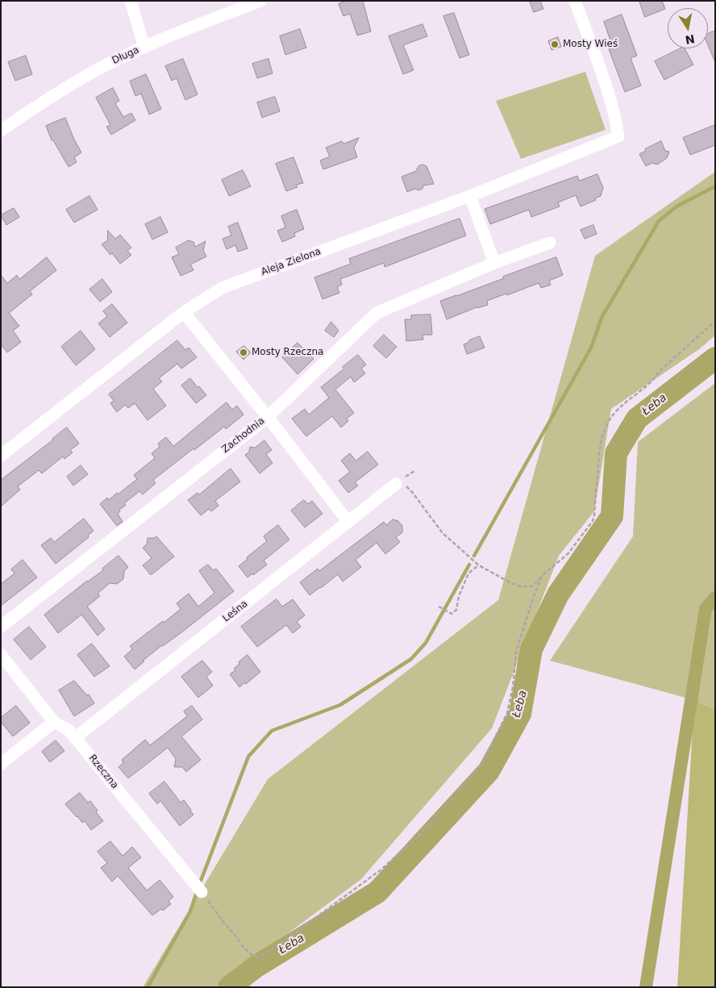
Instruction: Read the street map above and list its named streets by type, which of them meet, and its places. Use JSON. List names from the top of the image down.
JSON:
{
  "streets": {
    "street": [
      "Długa",
      "Aleja Zielona",
      "Zachodnia",
      "Leśna",
      "Rzeczna"
    ]
  },
  "crossings": [
    ["Leśna", "Rzeczna"]
  ],
  "water": ["Łeba"],
  "places": ["Mosty Wieś", "Mosty Rzeczna"],
  "north": "bottom"
}
